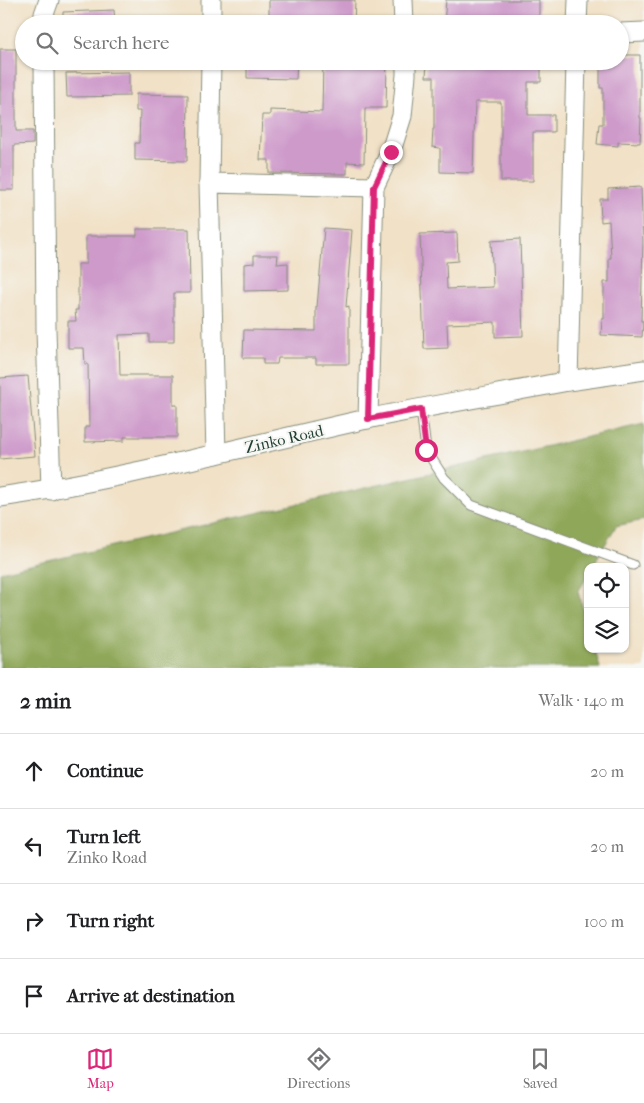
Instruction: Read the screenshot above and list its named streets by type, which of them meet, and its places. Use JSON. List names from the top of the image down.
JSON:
{
  "streets": {
    "street": ["Zinko Road"]
  },
  "page": {
    "search": "Search here",
    "heading": ["2 min", "Walk · 140 m"],
    "list": [
      ["Continue", "20 m"],
      ["Turn left", "Zinko Road", "20 m"],
      ["Turn right", "100 m"],
      "Arrive at destination"
    ],
    "nav": ["Map", "Directions", "Saved"]
  }
}
